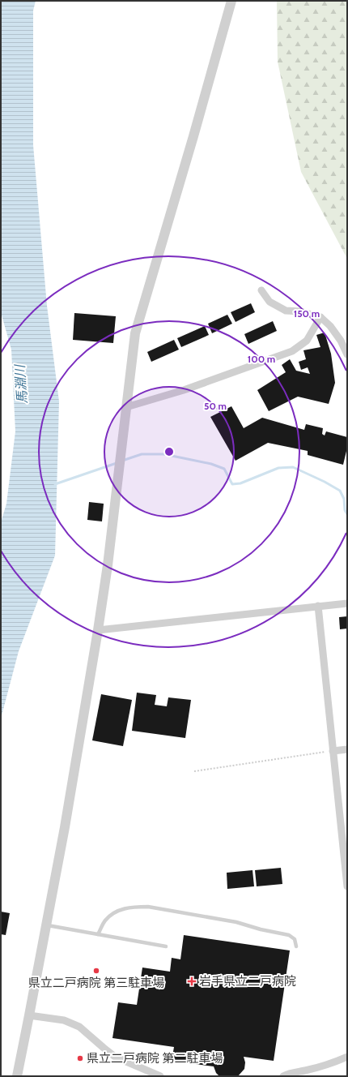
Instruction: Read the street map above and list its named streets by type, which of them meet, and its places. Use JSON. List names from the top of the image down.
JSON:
{
  "water": ["馬淵川"],
  "places": {
    "other": ["県立二戸病院 第三駐車場", "県立二戸病院 第二駐車場"],
    "health": ["岩手県立二戸病院"]
  },
  "rings": ["150 m", "100 m", "50 m"]
}
